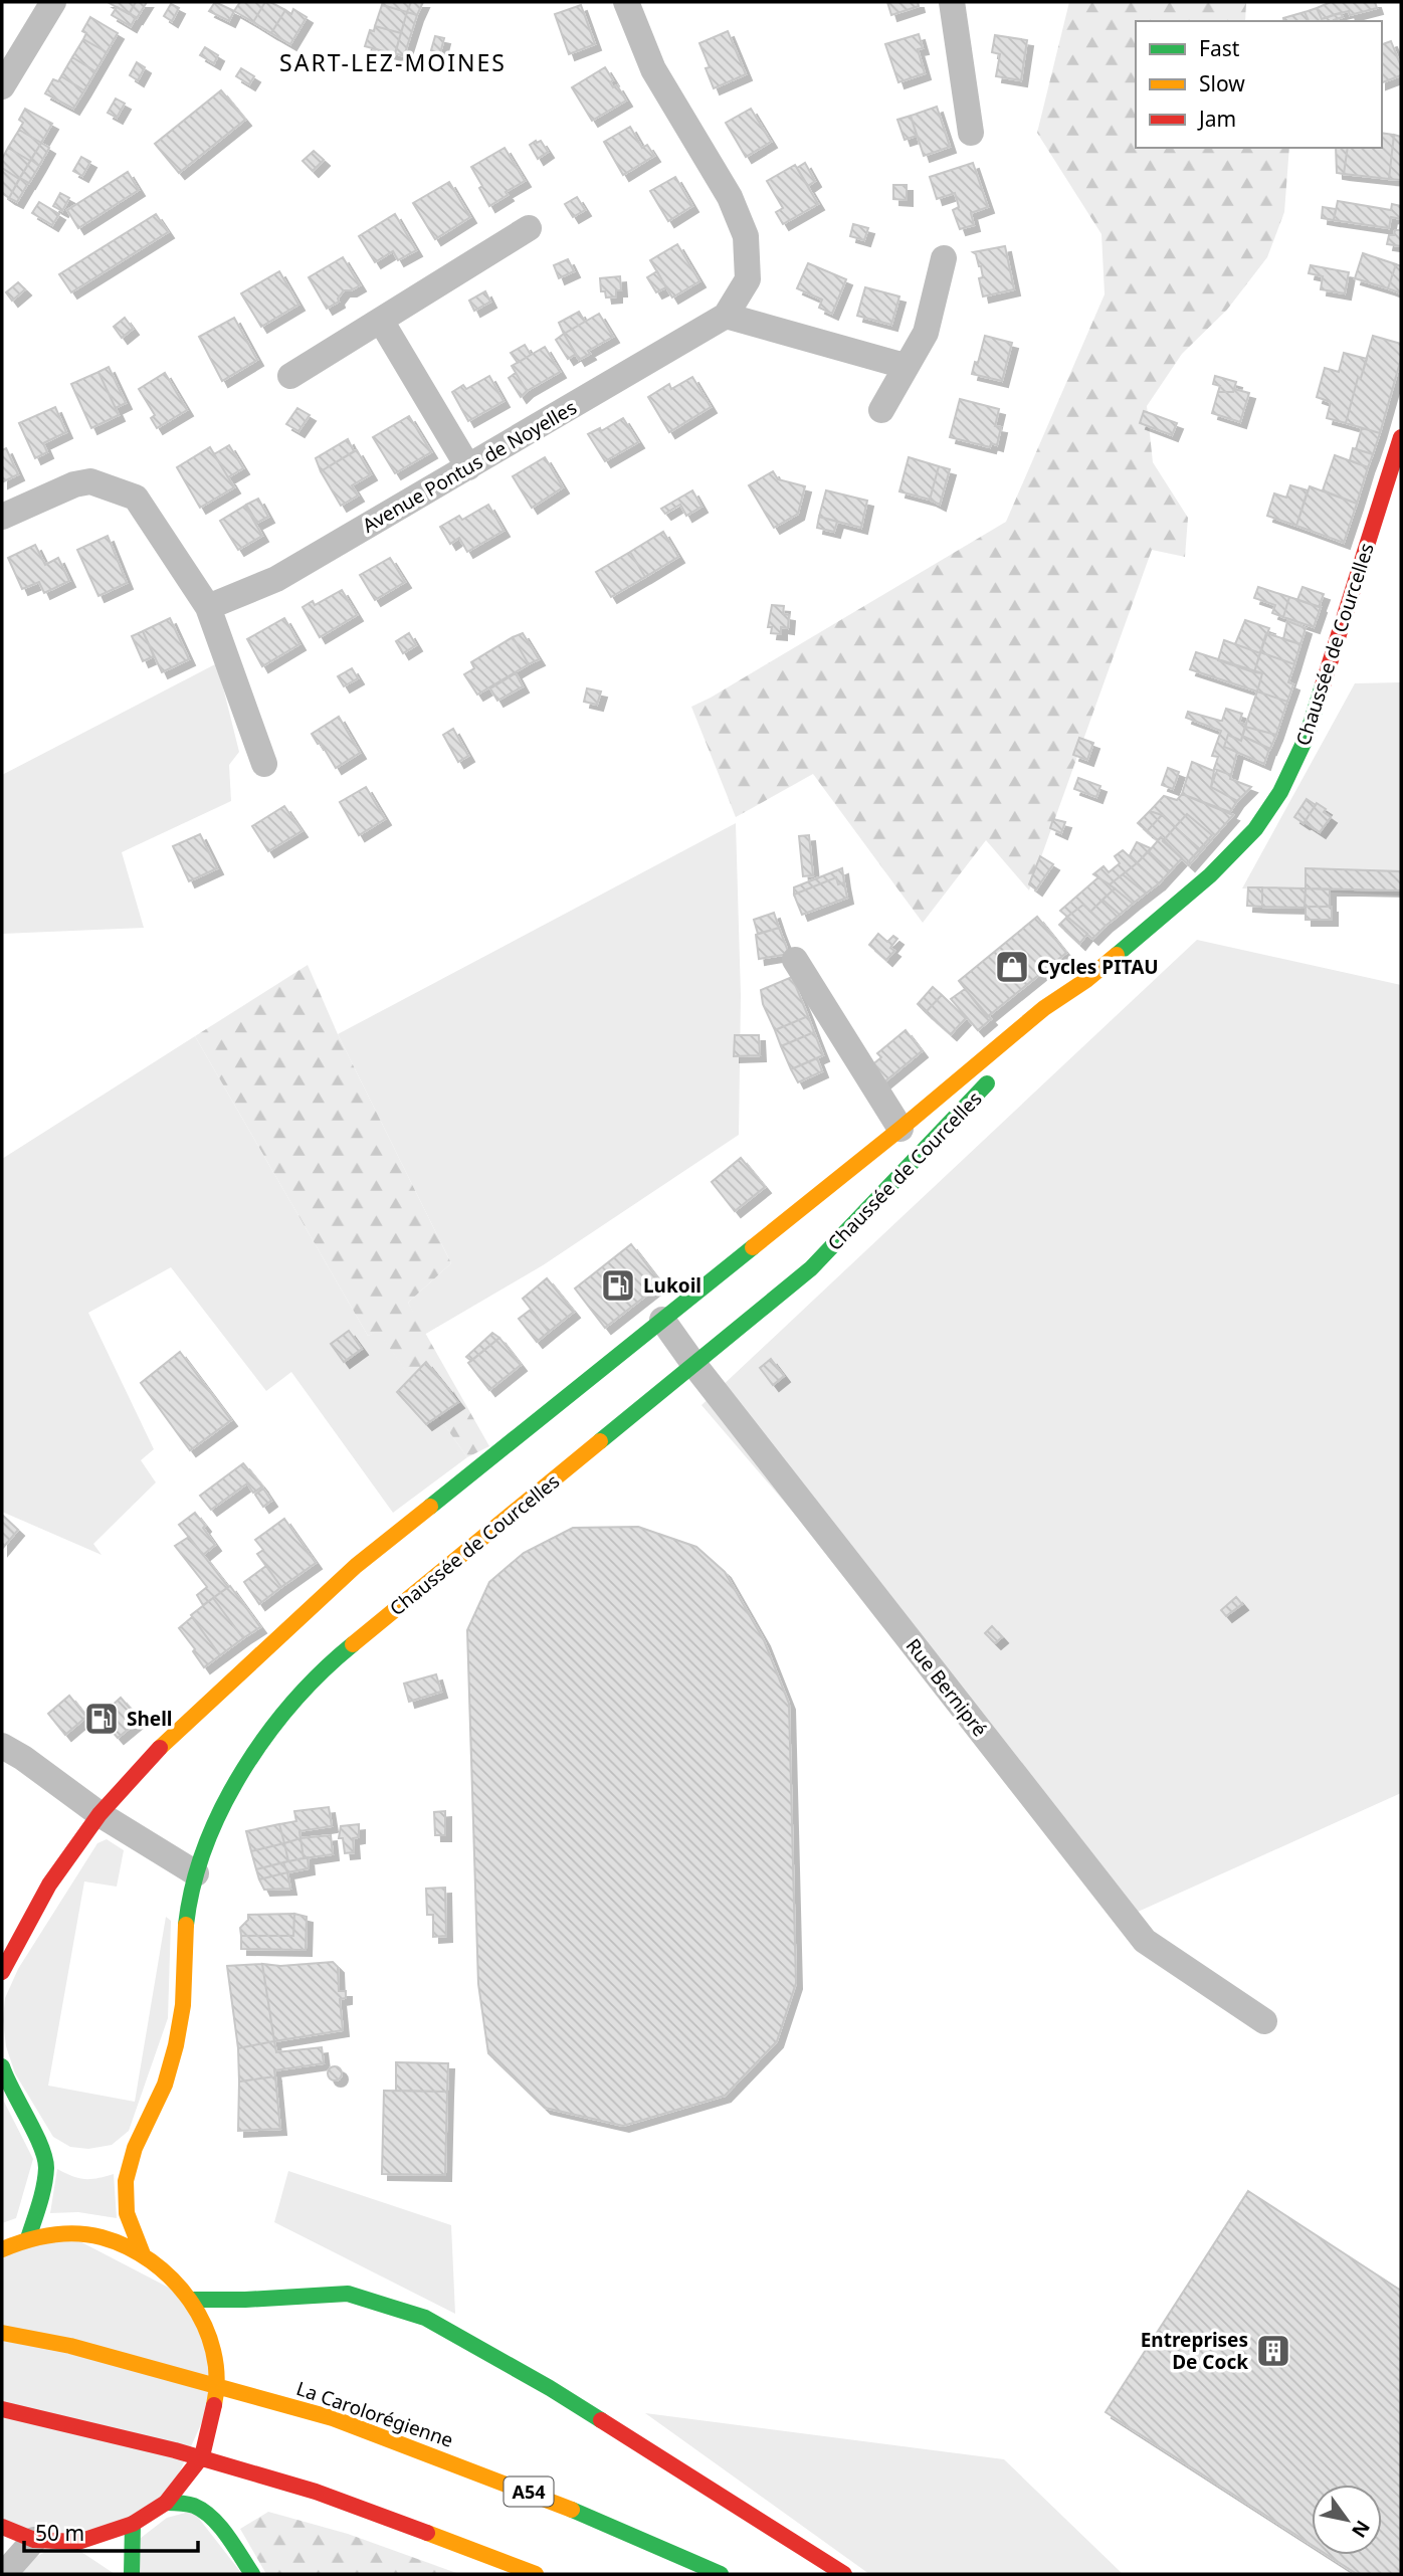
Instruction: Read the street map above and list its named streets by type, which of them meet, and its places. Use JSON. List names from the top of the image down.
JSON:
{
  "streets": {
    "main road": ["Chaussée de Courcelles", "La Carolorégienne", "A54"],
    "street": ["Avenue Pontus de Noyelles", "Rue Bernipré"]
  },
  "crossings": [
    ["Chaussée de Courcelles", "Rue Bernipré"]
  ],
  "districts": ["SART-LEZ-MOINES"],
  "places": {
    "shop": ["Cycles PITAU"],
    "fuel station": ["Lukoil", "Shell"],
    "building": ["Entreprises De Cock"]
  },
  "legend": ["Fast", "Slow", "Jam"],
  "scale_bar": "50 m",
  "north": "bottom right"
}
